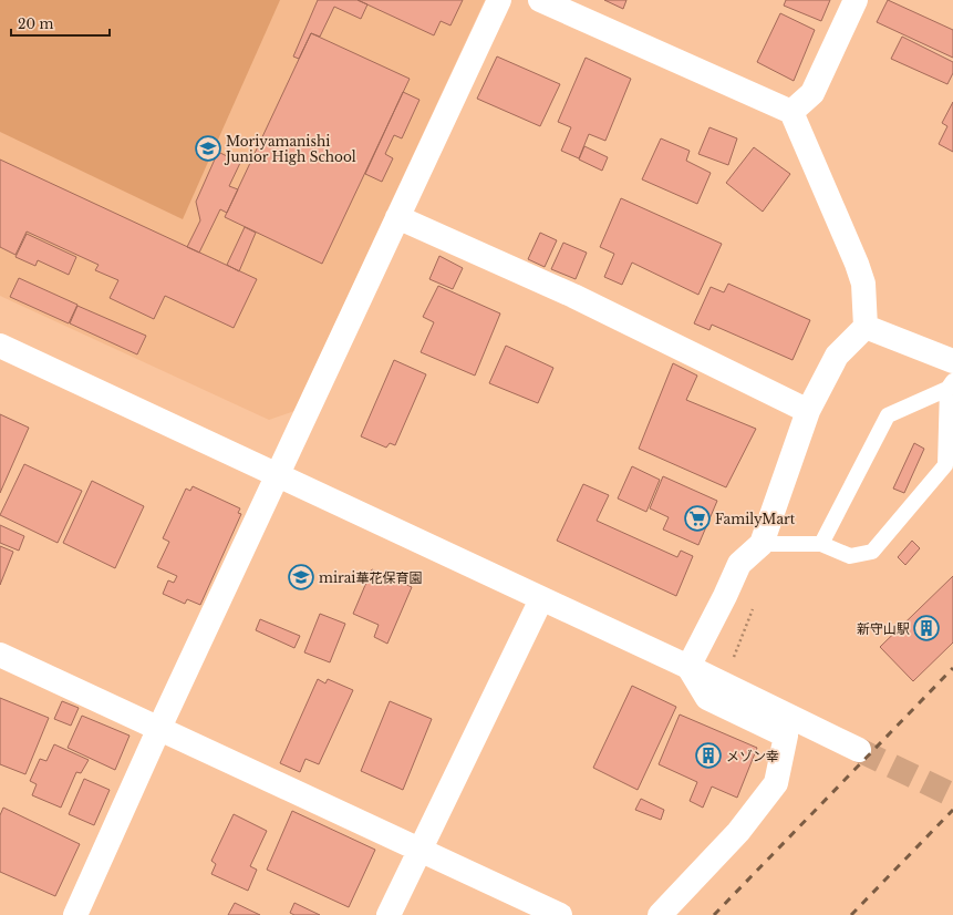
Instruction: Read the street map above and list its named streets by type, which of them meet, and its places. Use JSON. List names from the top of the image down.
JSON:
{
  "places": {
    "school or university": ["Moriyamanishi Junior High School", "mirai華花保育園"],
    "supermarket": ["FamilyMart"],
    "building": ["新守山駅", "メゾン幸"]
  },
  "scale_bar": "20 m"
}
